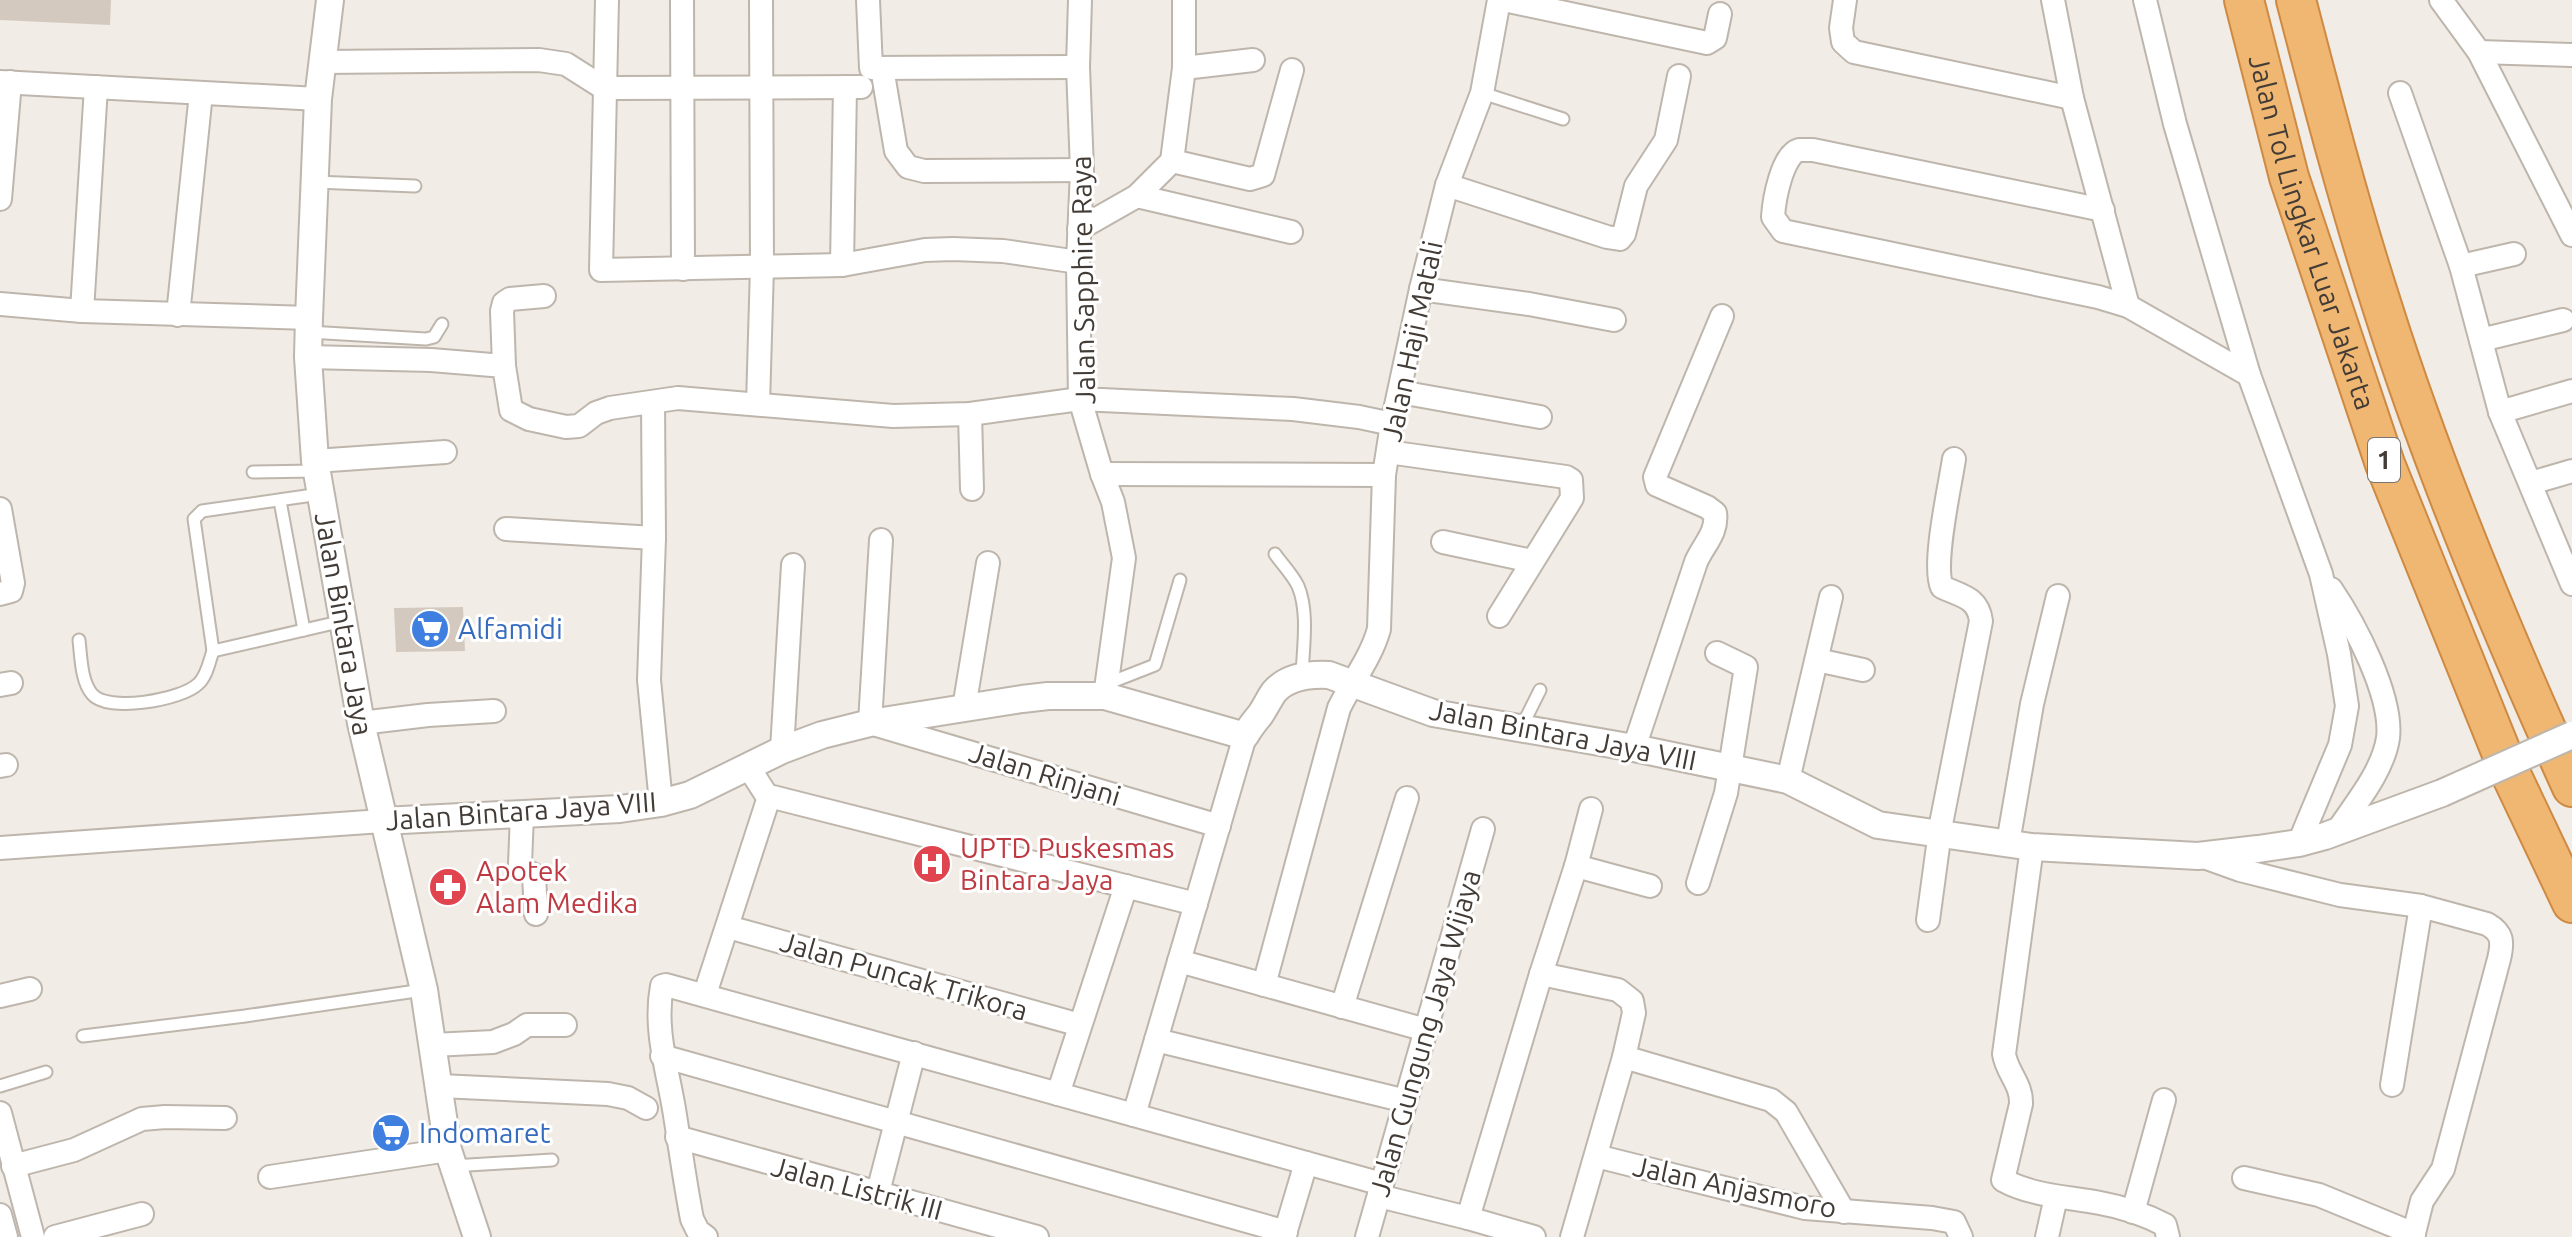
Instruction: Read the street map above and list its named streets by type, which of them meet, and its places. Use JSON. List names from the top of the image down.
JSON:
{
  "streets": {
    "highway": ["Jalan Tol Lingkar Luar Jakarta", "1"],
    "street": [
      "Jalan Sapphire Raya",
      "Jalan Haji Matali",
      "Jalan Bintara Jaya",
      "Jalan Bintara Jaya VIII",
      "Jalan Rinjani",
      "Jalan Puncak Trikora",
      "Jalan Gungung Jaya Wijaya",
      "Jalan Anjasmoro",
      "Jalan Listrik III"
    ]
  },
  "crossings": [
    ["Jalan Sapphire Raya", "Jalan Bintara Jaya VIII"],
    ["Jalan Haji Matali", "Jalan Bintara Jaya VIII"],
    ["Jalan Bintara Jaya", "Jalan Bintara Jaya VIII"],
    ["Jalan Bintara Jaya VIII", "Jalan Rinjani"]
  ],
  "places": {
    "supermarket": ["Alfamidi", "Indomaret"],
    "hospital": ["UPTD Puskesmas Bintara Jaya"],
    "pharmacy": ["Apotek Alam Medika"]
  }
}
